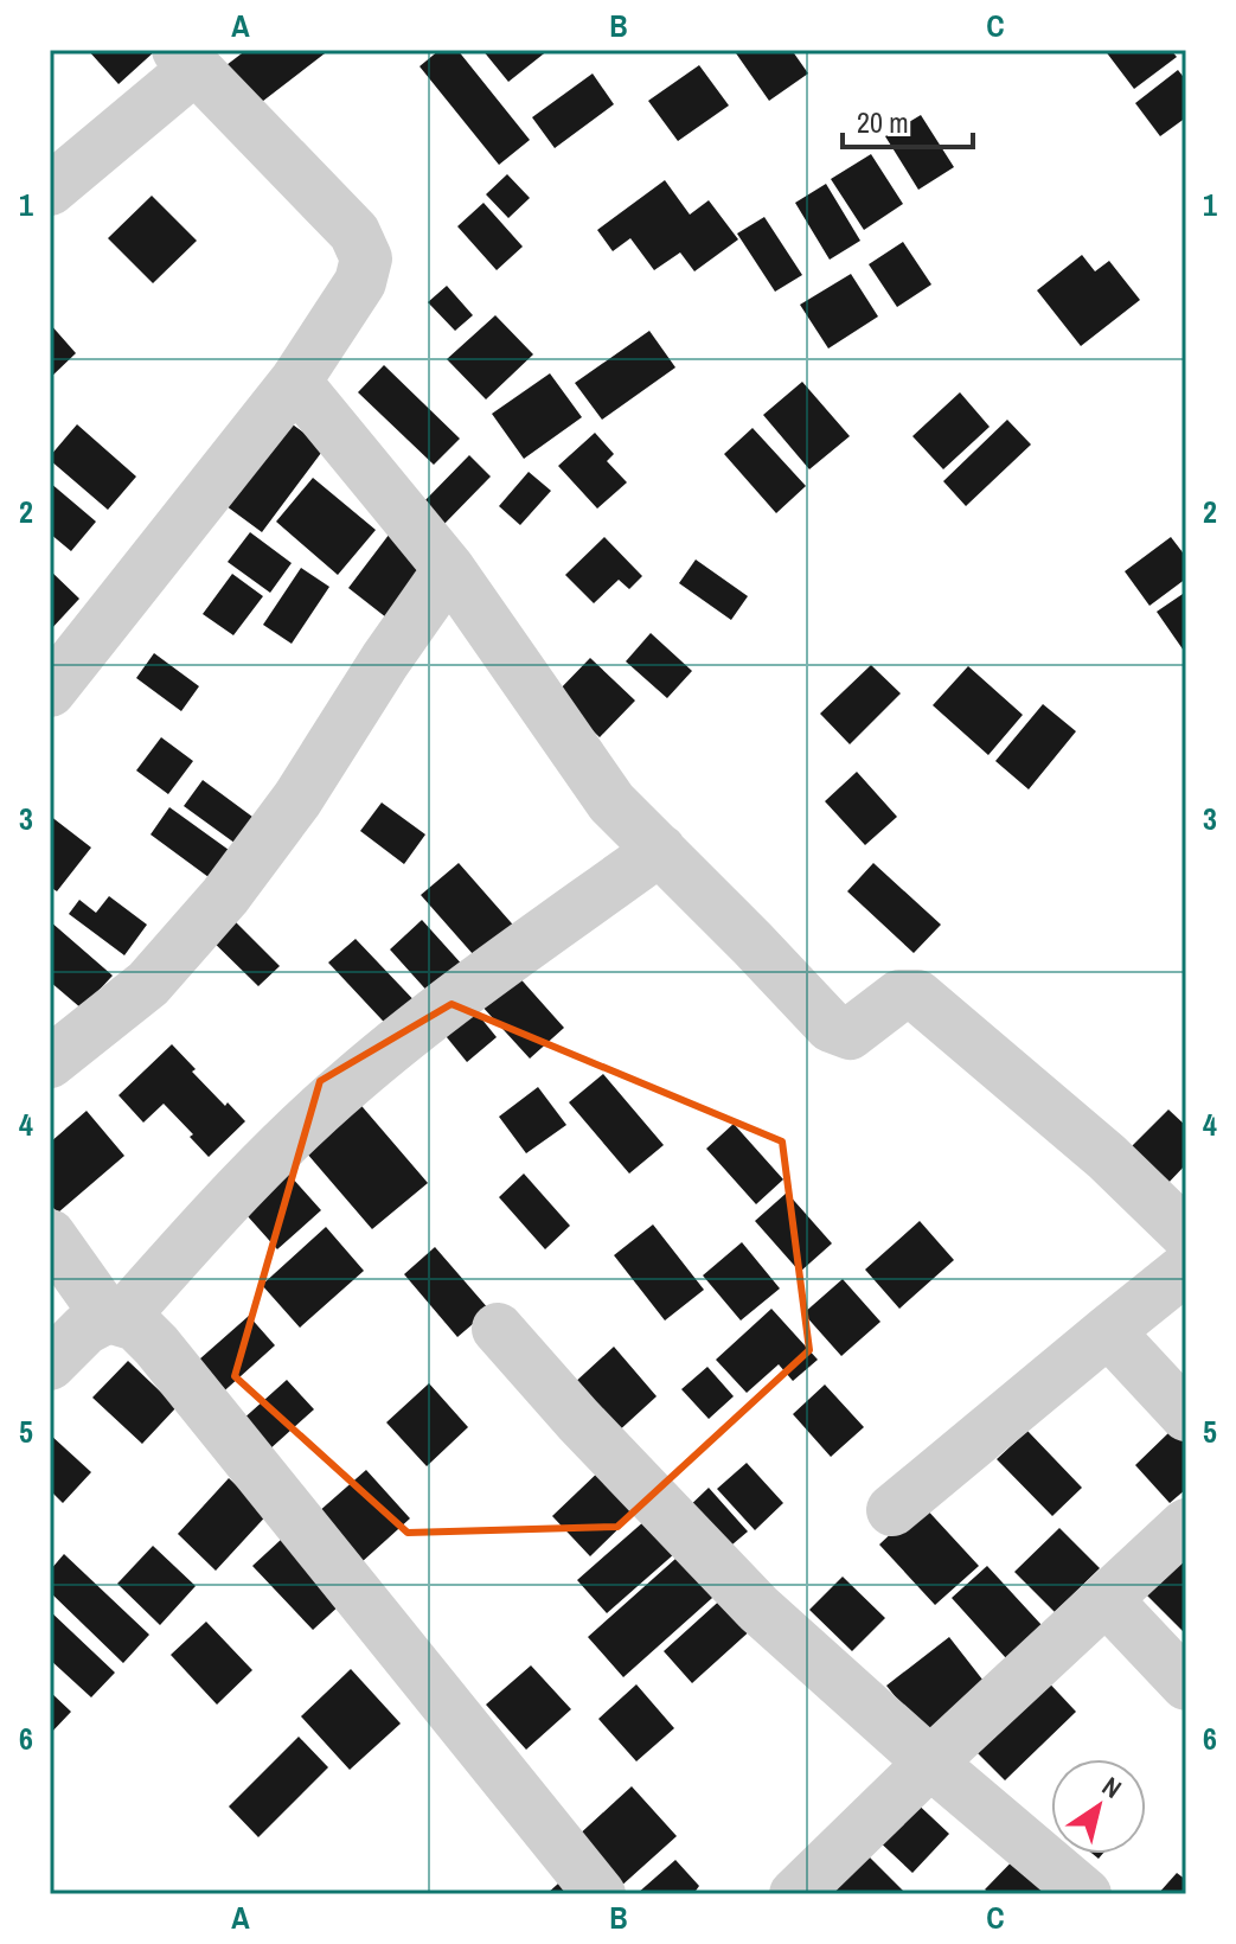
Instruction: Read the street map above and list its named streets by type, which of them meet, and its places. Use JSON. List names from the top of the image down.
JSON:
{
  "scale_bar": "20 m",
  "north": "top right",
  "grid": {
    "columns": ["A", "B", "C"],
    "rows": [
      "1",
      "2",
      "3",
      "4",
      "5",
      "6"
    ]
  }
}
